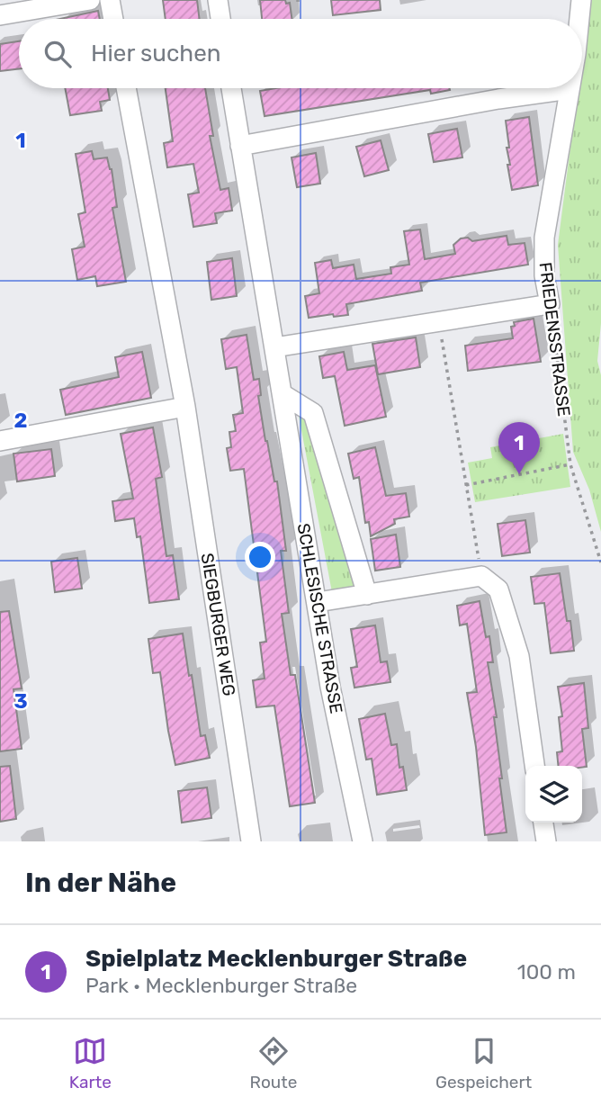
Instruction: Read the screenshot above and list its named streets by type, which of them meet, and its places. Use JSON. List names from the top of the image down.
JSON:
{
  "streets": {
    "street": ["FRIEDENSSTRASSE", "SCHLESISCHE STRASSE", "SIEGBURGER WEG"]
  },
  "page": {
    "search": "Hier suchen",
    "pins": "1",
    "heading": "In der Nähe",
    "list": [
      {
        "mark": "1",
        "name": "Spielplatz Mecklenburger Straße",
        "note": "Park · Mecklenburger Straße",
        "value": "100 m"
      }
    ],
    "nav": ["Karte", "Route", "Gespeichert"]
  },
  "grid": {
    "rows": ["1", "2", "3"]
  }
}
